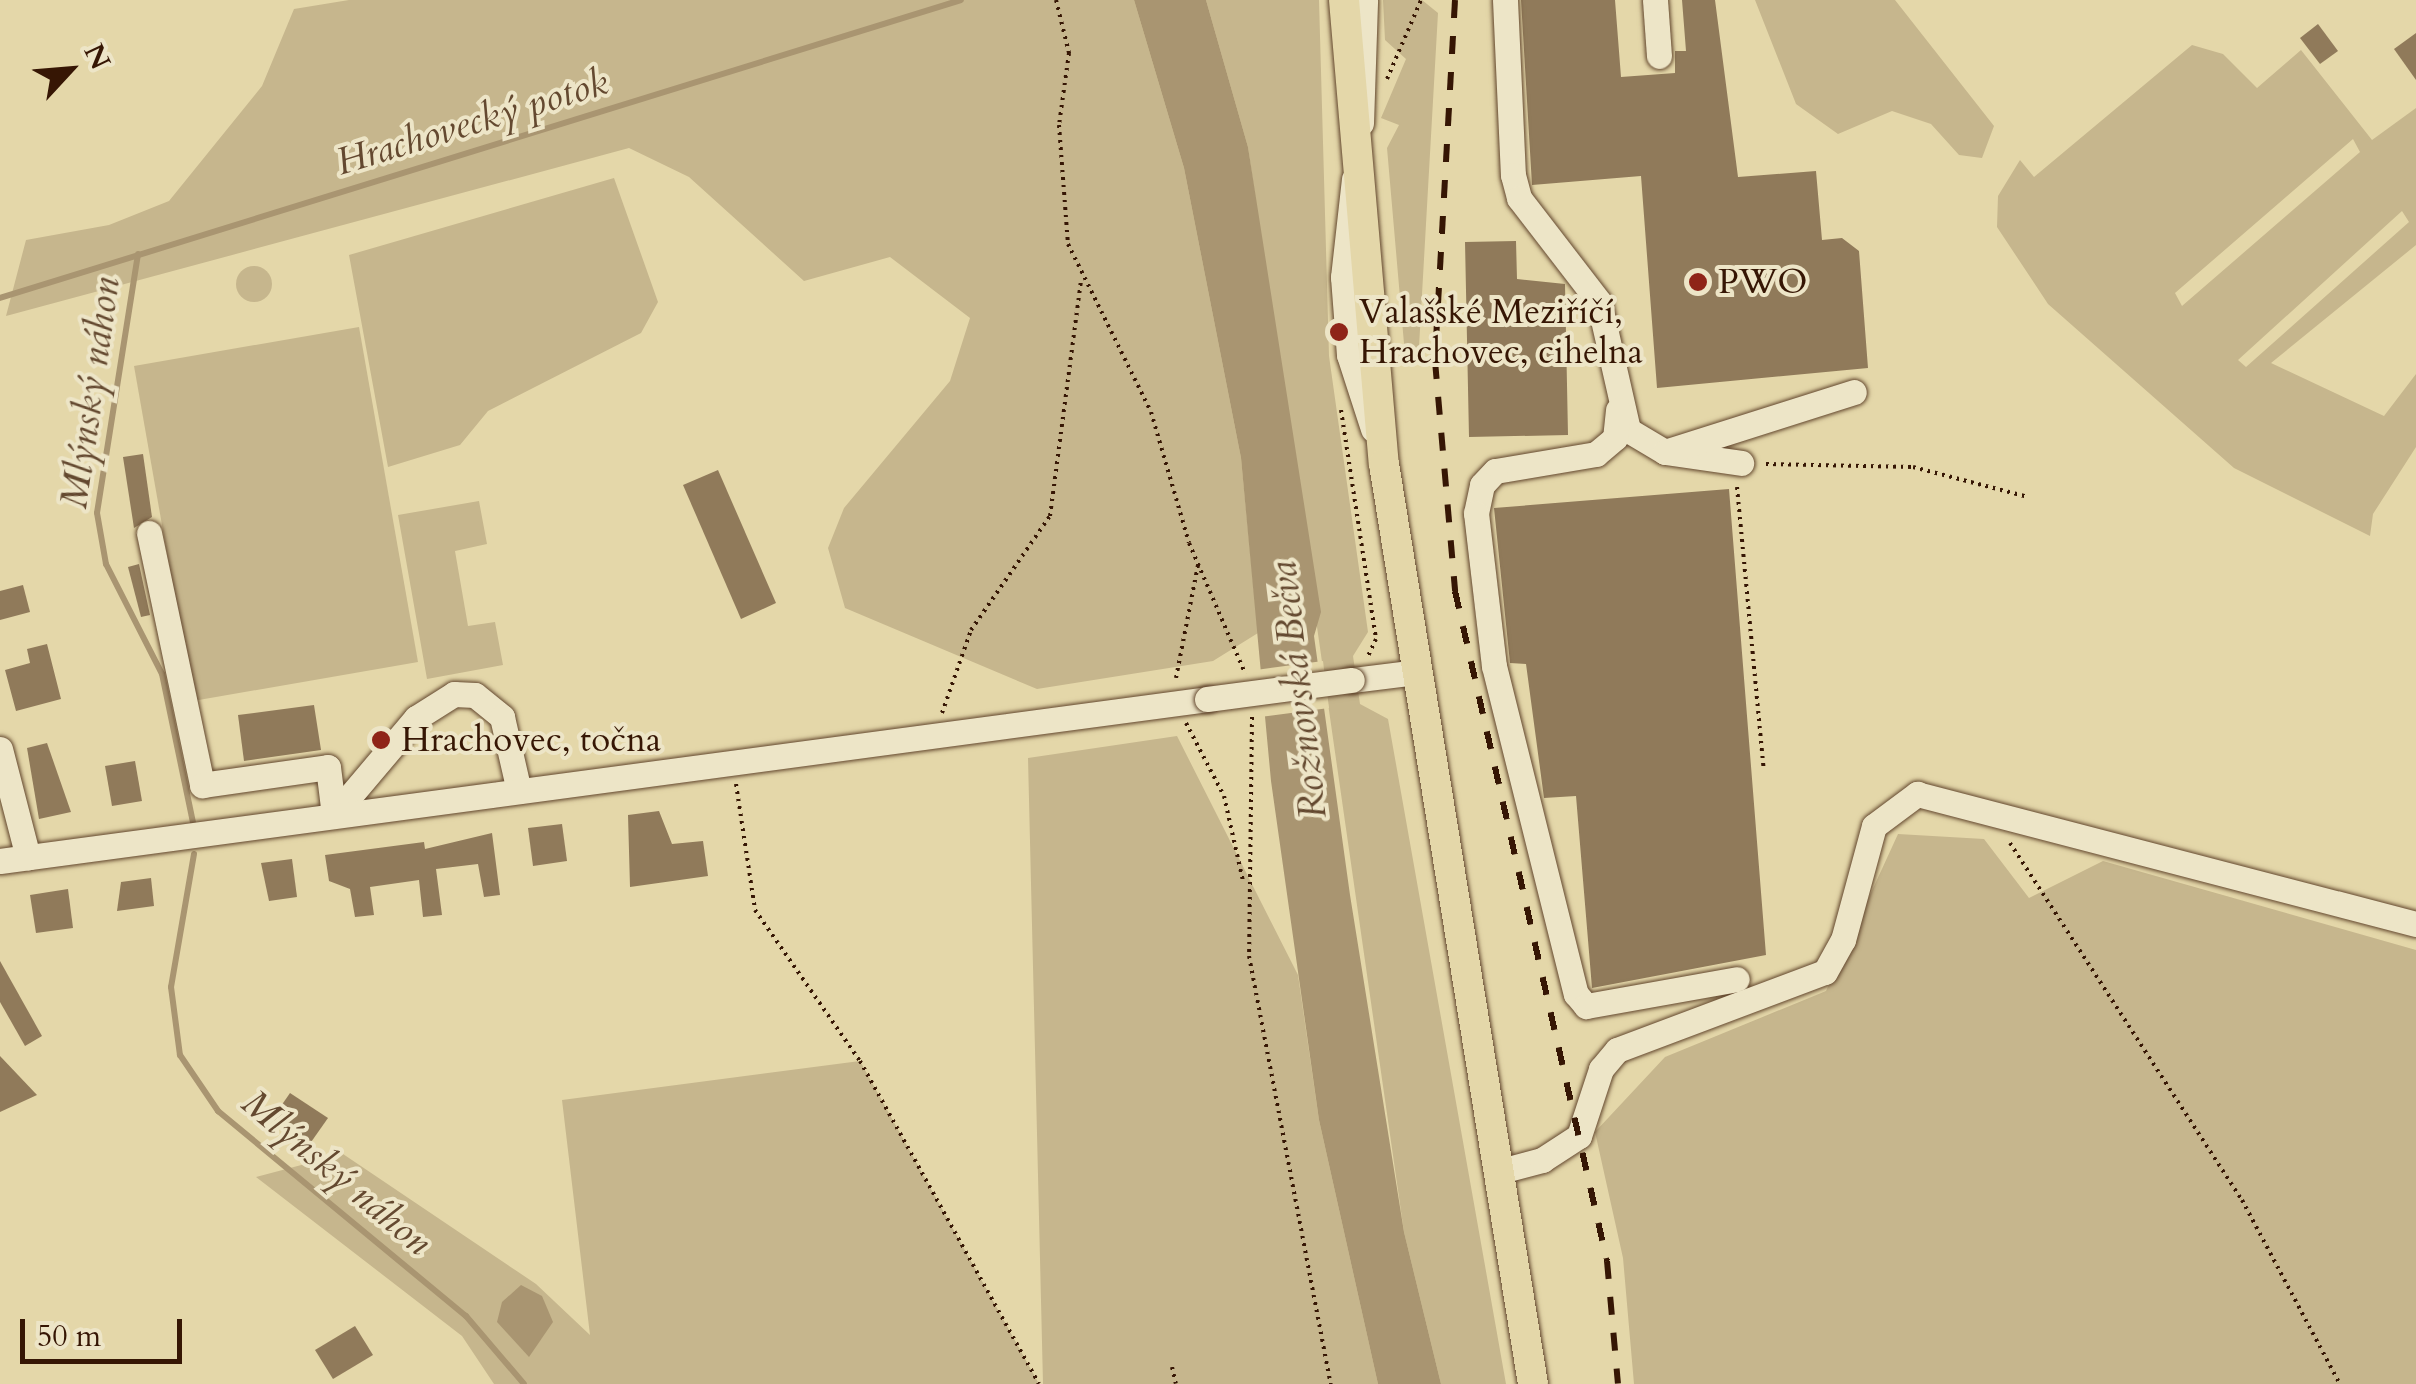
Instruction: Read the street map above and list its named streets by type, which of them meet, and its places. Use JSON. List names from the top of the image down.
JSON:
{
  "water": ["Hrachovecký potok", "Mlýnský náhon", "Rožnovská Bečva"],
  "places": ["PWO", "Valašské Meziříčí, Hrachovec, cihelna", "Hrachovec, točna"],
  "scale_bar": "50 m",
  "north": "top right"
}
